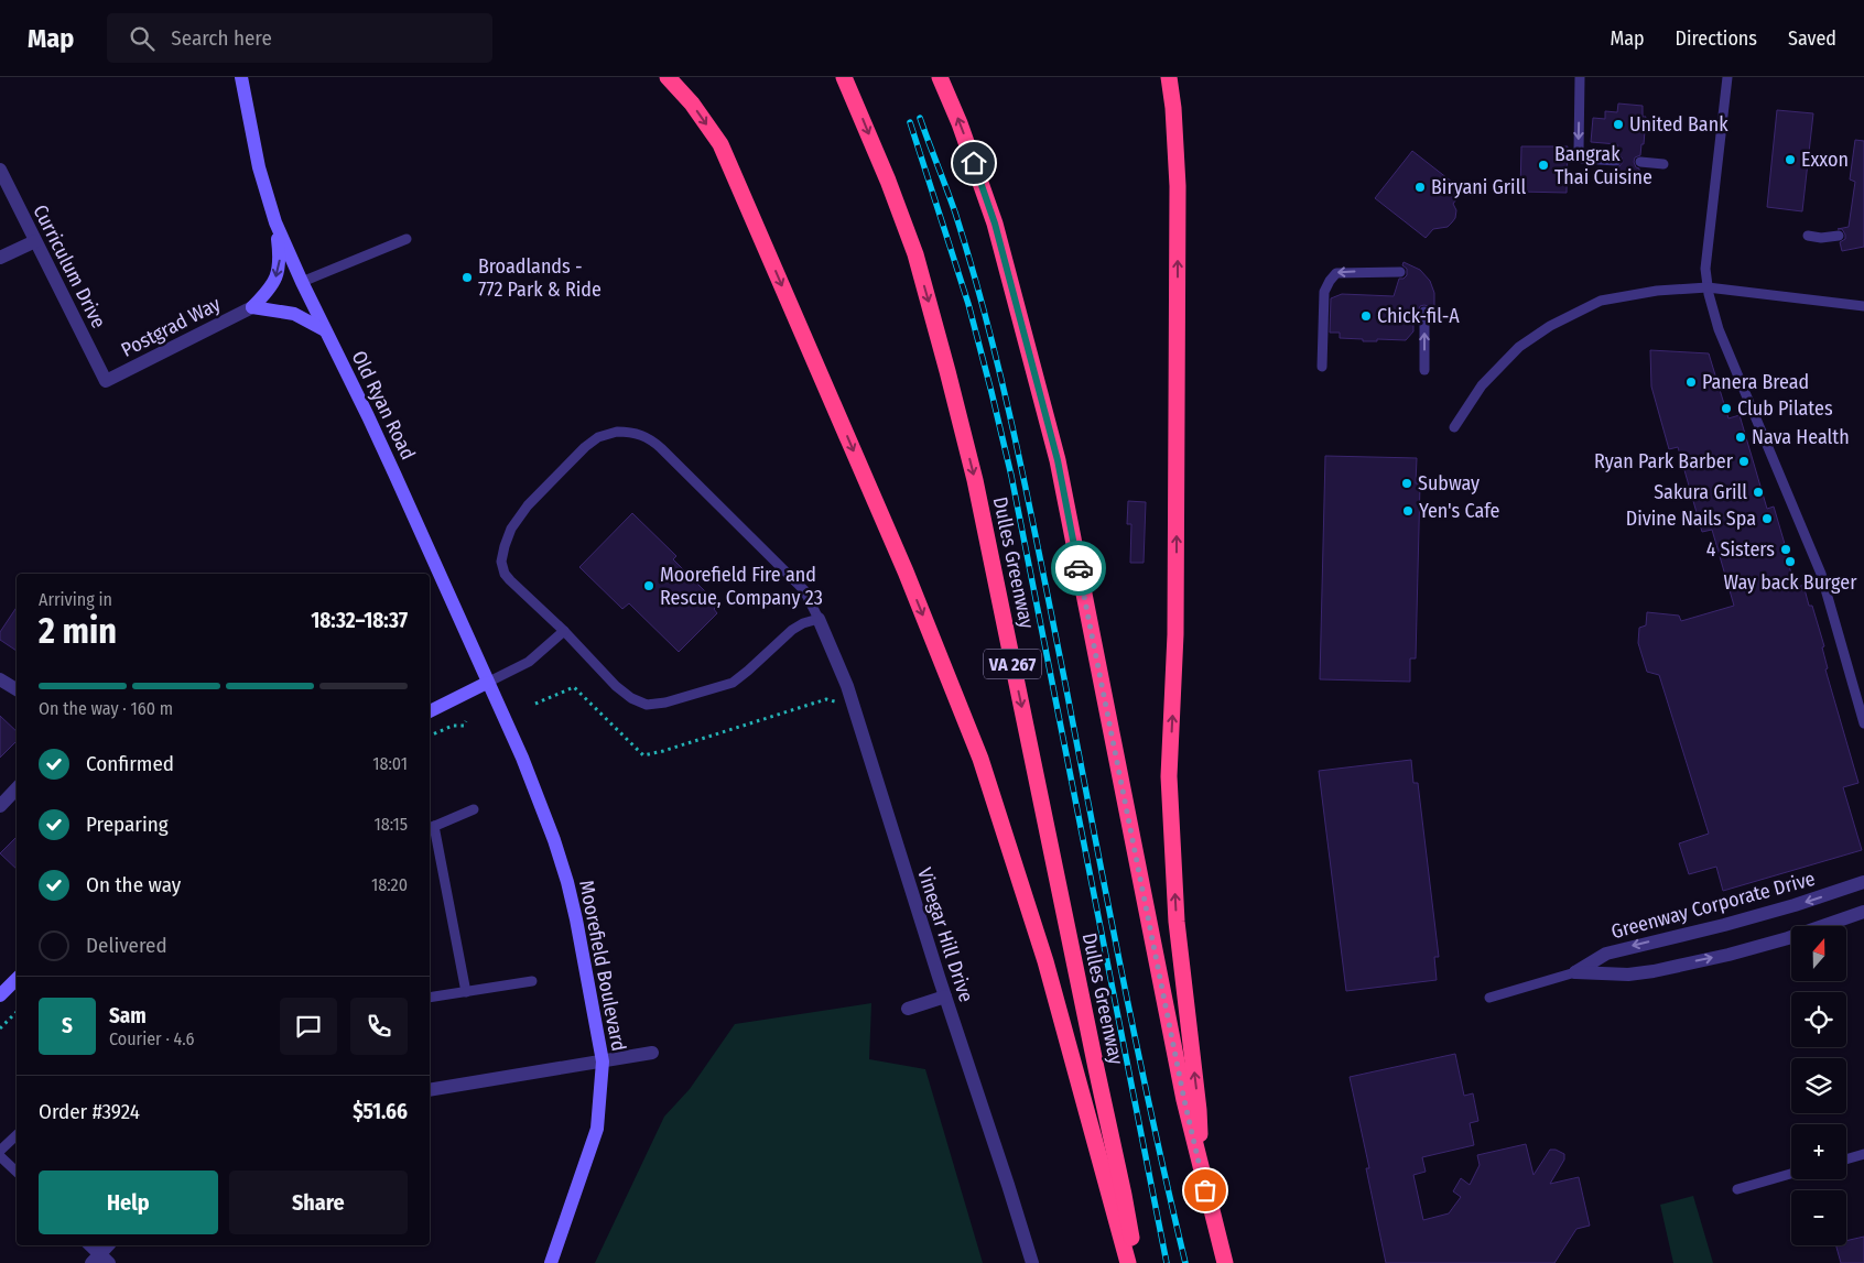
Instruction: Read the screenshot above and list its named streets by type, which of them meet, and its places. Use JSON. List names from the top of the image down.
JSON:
{
  "streets": {
    "highway": ["Dulles Greenway", "VA 267"],
    "street": [
      "Curriculum Drive",
      "Postgrad Way",
      "Old Ryan Road",
      "Greenway Corporate Drive",
      "Vinegar Hill Drive",
      "Moorefield Boulevard"
    ]
  },
  "crossings": [
    ["Curriculum Drive", "Postgrad Way"],
    ["Old Ryan Road", "Moorefield Boulevard"]
  ],
  "places": [
    "United Bank",
    "Exxon",
    "Bangrak Thai Cuisine",
    "Biryani Grill",
    "Broadlands - 772 Park & Ride",
    "Chick-fil-A",
    "Panera Bread",
    "Club Pilates",
    "Nava Health",
    "Ryan Park Barber",
    "Subway",
    "Sakura Grill",
    "Yen's Cafe",
    "Divine Nails Spa",
    "4 Sisters",
    "Way back Burger",
    "Moorefield Fire and Rescue, Company 23"
  ],
  "north": "top",
  "page": {
    "header": "Map",
    "search": "Search here",
    "nav": ["Map", "Directions", "Saved"],
    "heading": ["2 min", "Arriving in", "18:32–18:37"],
    "panel": [
      "Sam",
      "Courier · 4.6",
      "Order #3924",
      "$51.66"
    ],
    "bar": "On the way · 160 m",
    "list": [
      ["Confirmed", "18:01"],
      ["Preparing", "18:15"],
      ["On the way", "18:20"],
      "Delivered"
    ],
    "map_buttons": ["+", "−"],
    "round": "S",
    "buttons": ["Help", "Share"]
  }
}
